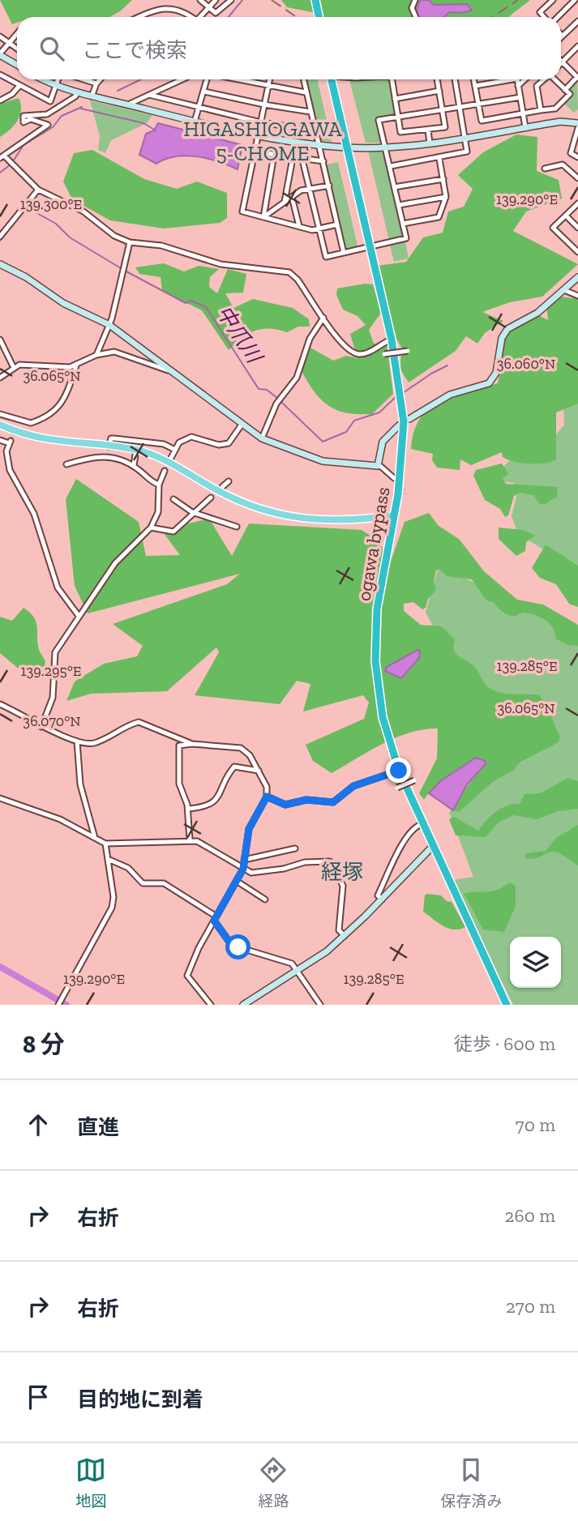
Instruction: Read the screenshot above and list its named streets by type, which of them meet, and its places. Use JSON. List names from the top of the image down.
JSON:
{
  "streets": {
    "highway": ["ogawa bypass"]
  },
  "districts": ["HIGASHIOGAWA 5-CHOME", "経塚"],
  "water": ["中爪川"],
  "page": {
    "search": "ここで検索",
    "heading": ["8 分", "徒歩 · 600 m"],
    "list": [
      ["直進", "70 m"],
      ["右折", "260 m"],
      ["右折", "270 m"],
      "目的地に到着"
    ],
    "nav": ["地図", "経路", "保存済み"]
  },
  "coordinates": [
    "139.290°E",
    "139.300°E",
    "36.060°N",
    "36.065°N",
    "139.285°E",
    "139.295°E",
    "36.070°N"
  ]
}
